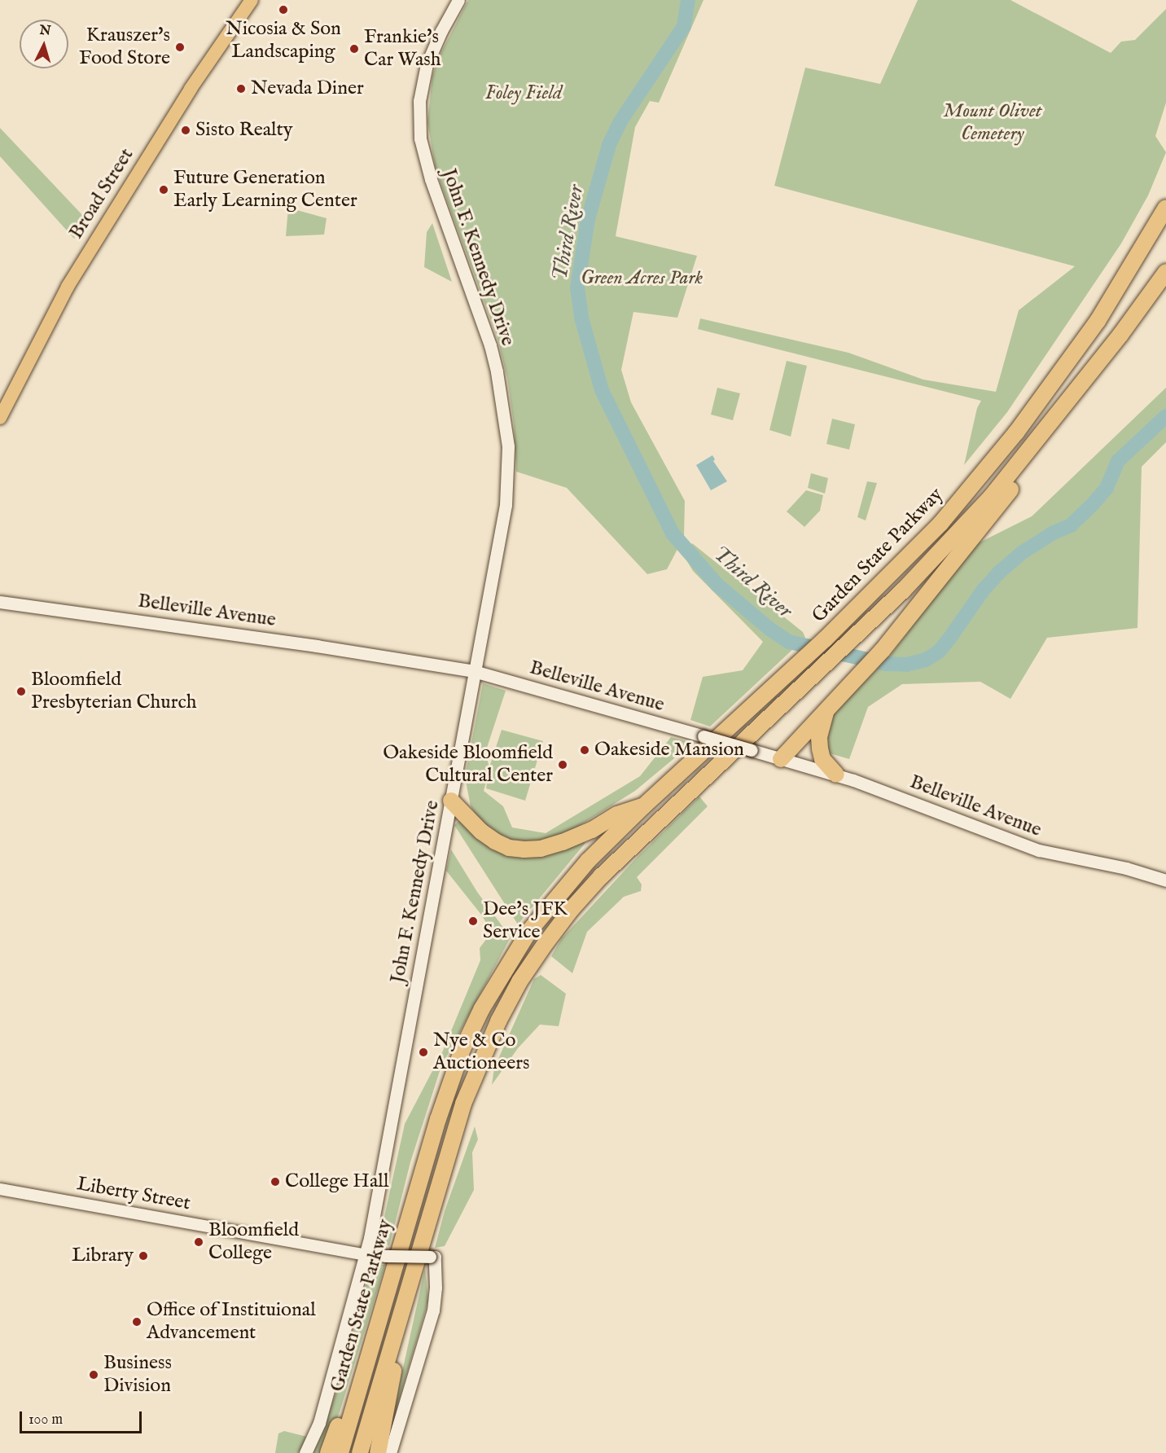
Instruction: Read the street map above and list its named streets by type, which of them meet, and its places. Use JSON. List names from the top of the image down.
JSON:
{
  "streets": {
    "highway": ["Garden State Parkway"],
    "main road": [
      "Broad Street",
      "John F. Kennedy Drive",
      "Belleville Avenue",
      "Liberty Street"
    ]
  },
  "crossings": [
    ["John F. Kennedy Drive", "Belleville Avenue"],
    ["John F. Kennedy Drive", "Liberty Street"],
    ["Garden State Parkway", "Liberty Street"]
  ],
  "water": ["Third River"],
  "parks": ["Foley Field", "Mount Olivet Cemetery", "Green Acres Park"],
  "places": [
    "Nicosia & Son Landscaping",
    "Krauszer's Food Store",
    "Frankie's Car Wash",
    "Nevada Diner",
    "Sisto Realty",
    "Future Generation Early Learning Center",
    "Bloomfield Presbyterian Church",
    "Oakeside Mansion",
    "Oakeside Bloomfield Cultural Center",
    "Dee's JFK Service",
    "Nye & Co Auctioneers",
    "College Hall",
    "Bloomfield College",
    "Library",
    "Office of Instituional Advancement",
    "Business Division"
  ],
  "scale_bar": "100 m",
  "north": "top"
}
